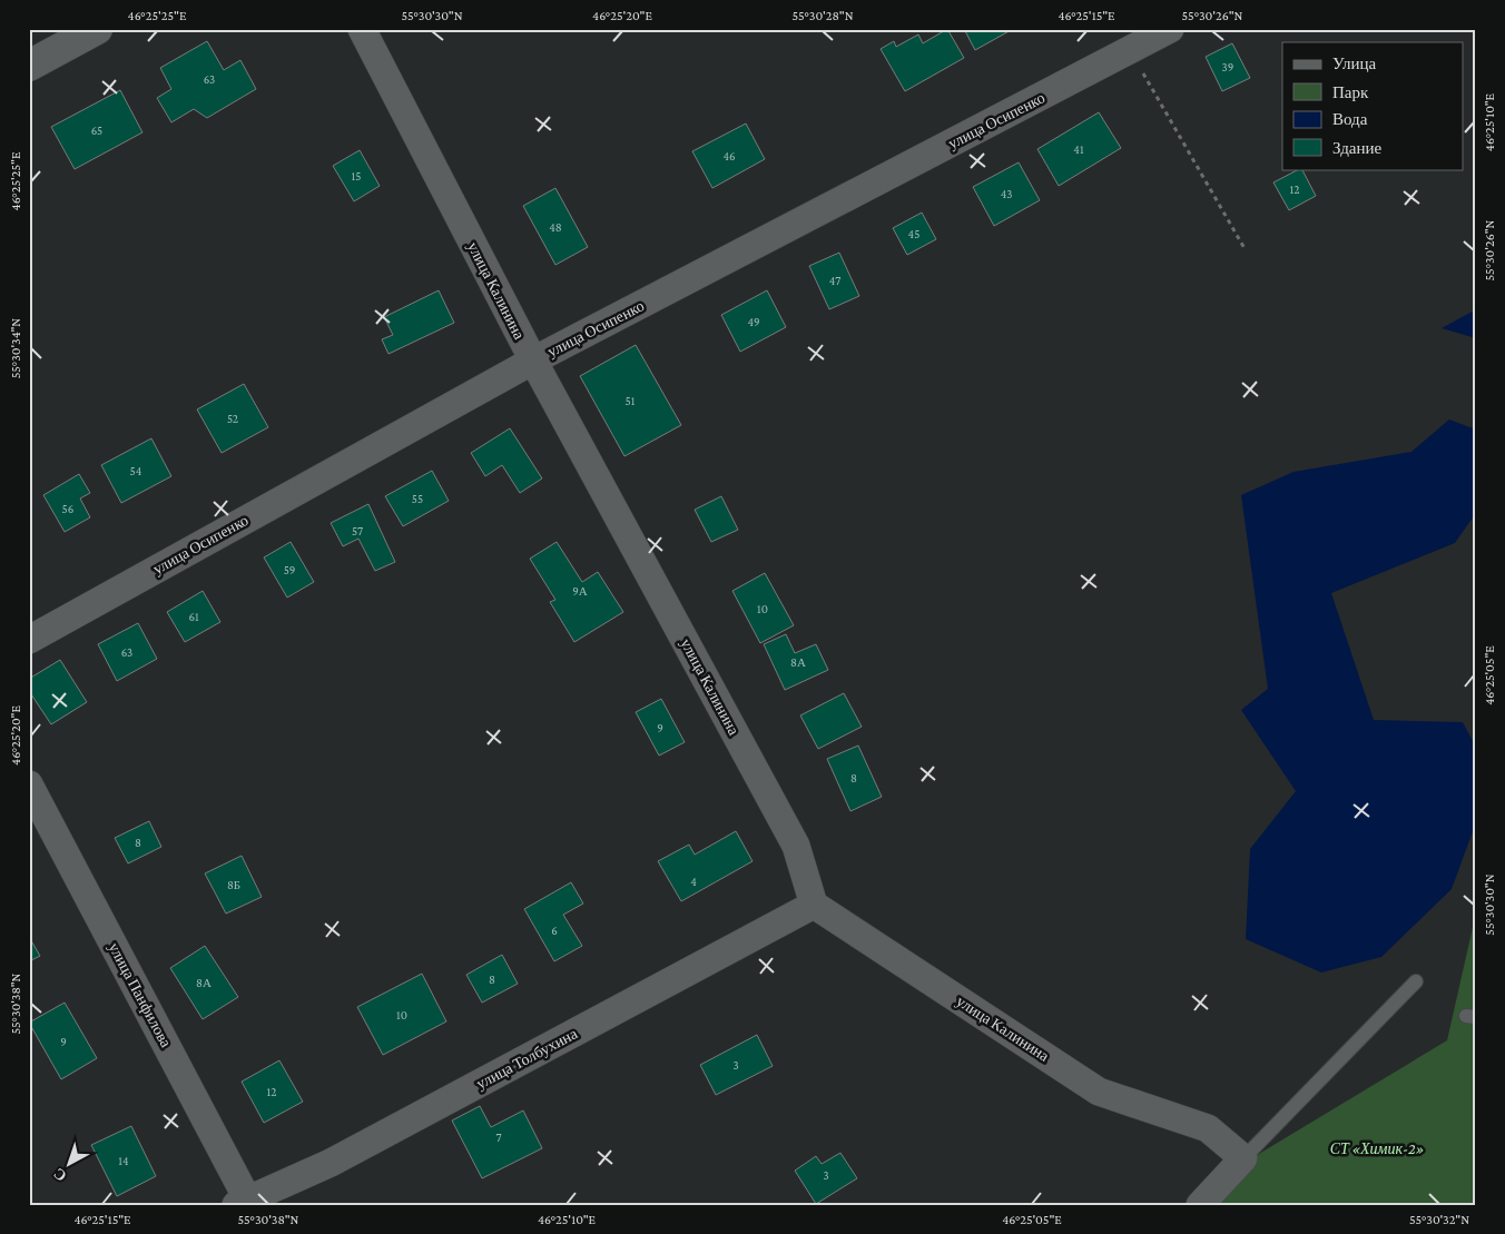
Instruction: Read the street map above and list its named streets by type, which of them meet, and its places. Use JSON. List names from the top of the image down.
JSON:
{
  "streets": {
    "street": [
      "улица Осипенко",
      "улица Калинина",
      "улица Панфилова",
      "улица Толбухина"
    ]
  },
  "crossings": [
    ["улица Осипенко", "улица Калинина"],
    ["улица Калинина", "улица Толбухина"],
    ["улица Панфилова", "улица Толбухина"]
  ],
  "parks": ["СТ «Химик-2»"],
  "house_numbers": [
    "39",
    "63",
    "65",
    "41",
    "46",
    "15",
    "12",
    "43",
    "48",
    "45",
    "47",
    "49",
    "51",
    "52",
    "54",
    "55",
    "56",
    "57",
    "59",
    "9А",
    "10",
    "61",
    "63",
    "8А",
    "9",
    "8",
    "8",
    "4",
    "8Б",
    "6",
    "8",
    "8А",
    "10",
    "9",
    "3",
    "12",
    "7",
    "14",
    "3"
  ],
  "legend": [
    "Улица",
    "Парк",
    "Вода",
    "Здание"
  ],
  "north": "bottom left",
  "coordinates": [
    "46°25'25\"E",
    "55°30'30\"N",
    "46°25'20\"E",
    "55°30'28\"N",
    "46°25'15\"E",
    "55°30'26\"N",
    "46°25'10\"E",
    "55°30'34\"N",
    "46°25'05\"E",
    "55°30'38\"N",
    "55°30'32\"N"
  ]
}
